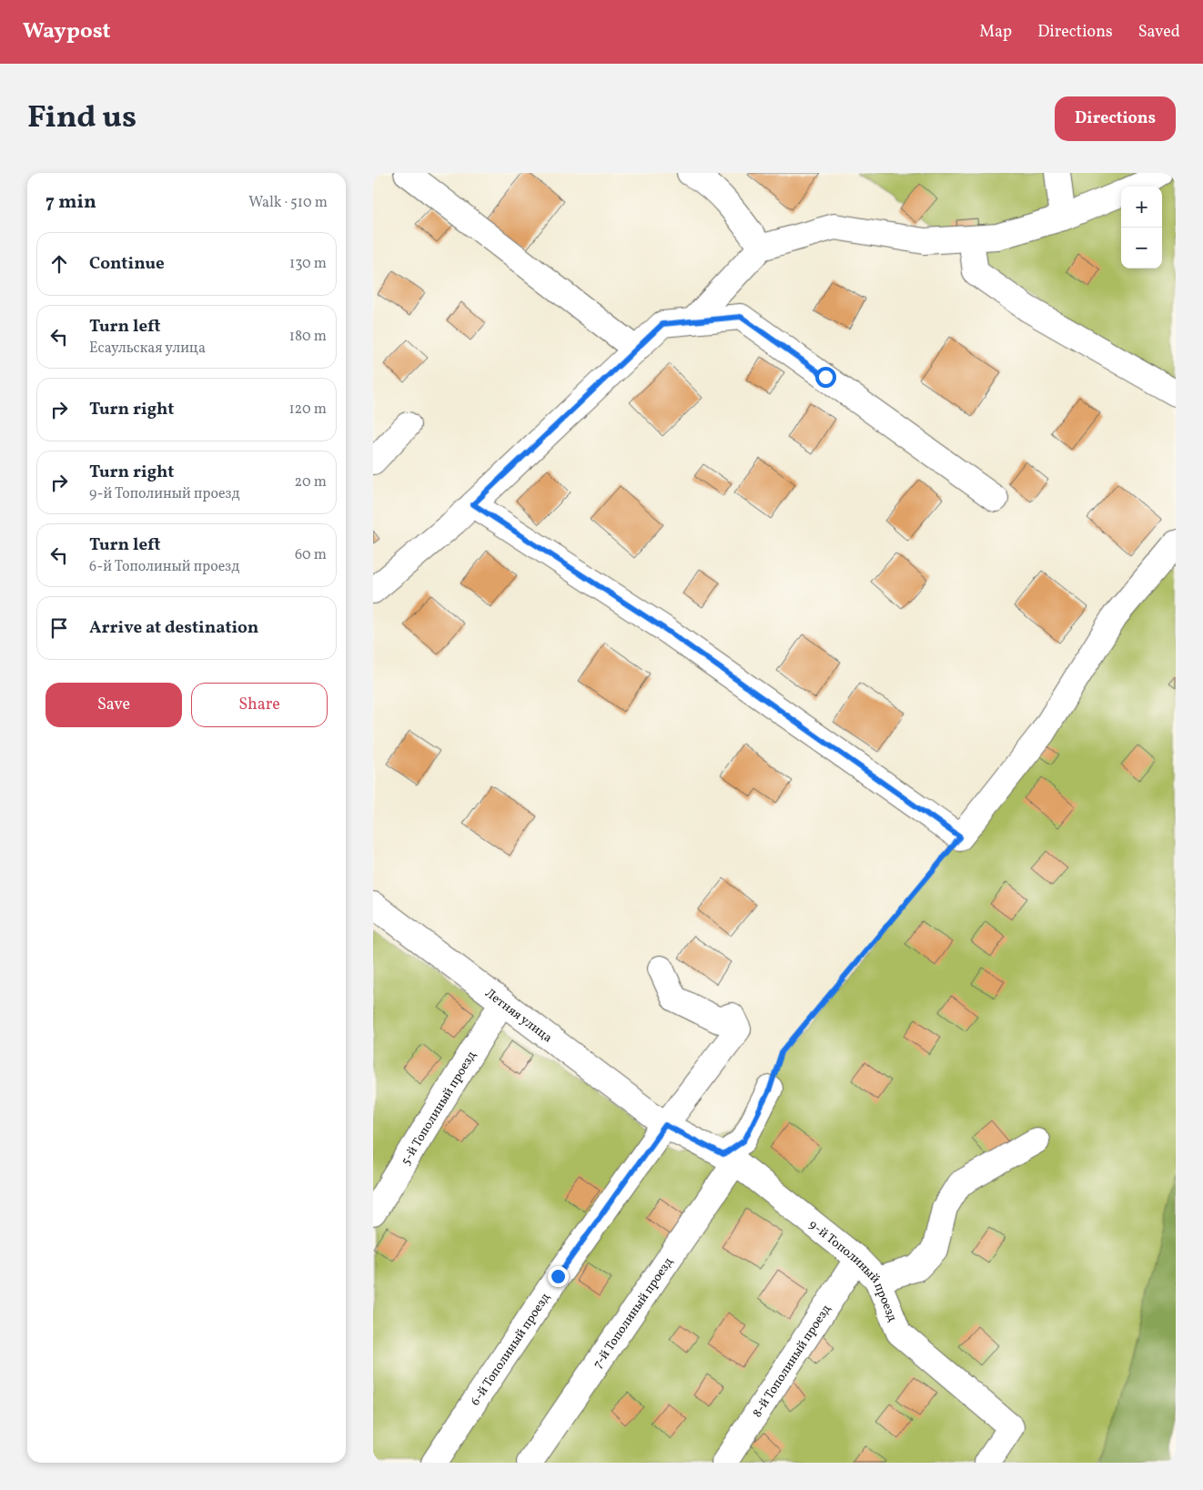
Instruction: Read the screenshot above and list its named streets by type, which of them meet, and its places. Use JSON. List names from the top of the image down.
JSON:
{
  "streets": {
    "street": [
      "Летняя улица",
      "5-й Тополиный проезд",
      "9-й Тополиный проезд",
      "7-й Тополиный проезд",
      "6-й Тополиный проезд",
      "8-й Тополиный проезд"
    ]
  },
  "crossings": [
    ["Летняя улица", "5-й Тополиный проезд"],
    ["Летняя улица", "9-й Тополиный проезд"],
    ["Летняя улица", "6-й Тополиный проезд"],
    ["9-й Тополиный проезд", "7-й Тополиный проезд"],
    ["9-й Тополиный проезд", "6-й Тополиный проезд"],
    ["9-й Тополиный проезд", "8-й Тополиный проезд"]
  ],
  "page": {
    "header": "Waypost",
    "nav": ["Map", "Directions", "Saved"],
    "title": "Find us",
    "buttons": [
      "Directions",
      ["Save", "Share"]
    ],
    "heading": ["7 min", "Walk · 510 m"],
    "map_buttons": ["+", "−"],
    "list": [
      ["Continue", "130 m"],
      ["Turn left", "Есаульская улица", "180 m"],
      ["Turn right", "120 m"],
      ["Turn right", "9-й Тополиный проезд", "20 m"],
      ["Turn left", "6-й Тополиный проезд", "60 m"],
      "Arrive at destination"
    ]
  }
}
